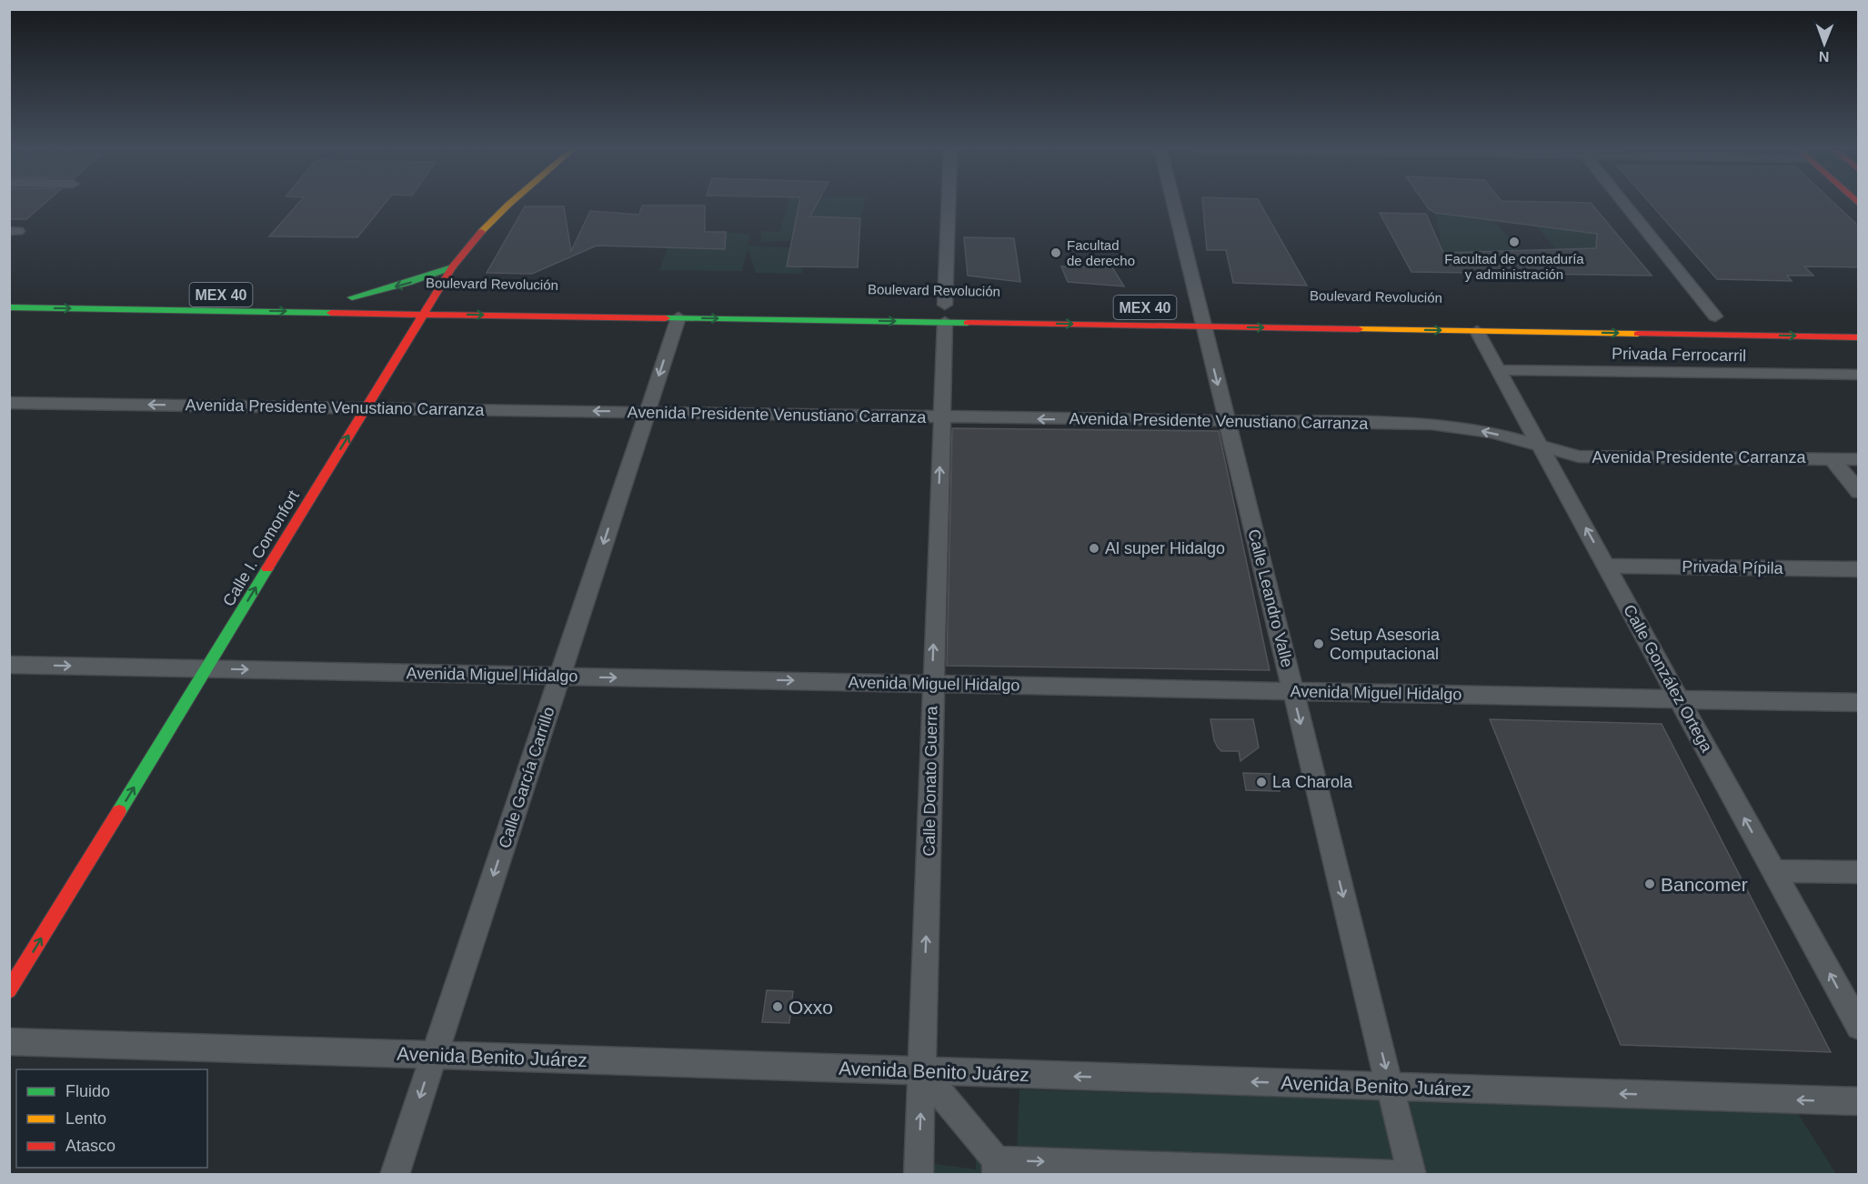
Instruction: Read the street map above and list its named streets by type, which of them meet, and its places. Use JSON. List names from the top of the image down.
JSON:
{
  "streets": {
    "main road": ["Boulevard Revolución", "MEX 40", "Calle I. Comonfort"],
    "street": [
      "Privada Ferrocarril",
      "Avenida Presidente Venustiano Carranza",
      "Avenida Presidente Carranza",
      "Privada Pípila",
      "Calle Leandro Valle",
      "Avenida Miguel Hidalgo",
      "Calle González Ortega",
      "Calle García Carrillo",
      "Calle Donato Guerra",
      "Avenida Benito Juárez"
    ]
  },
  "crossings": [
    ["Boulevard Revolución", "Calle I. Comonfort"],
    ["MEX 40", "Calle I. Comonfort"],
    ["MEX 40", "Calle Leandro Valle"],
    ["MEX 40", "Calle González Ortega"],
    ["MEX 40", "Calle García Carrillo"],
    ["MEX 40", "Calle Donato Guerra"],
    ["Privada Ferrocarril", "Calle González Ortega"],
    ["Avenida Presidente Venustiano Carranza", "Avenida Presidente Carranza"],
    ["Avenida Presidente Venustiano Carranza", "Calle I. Comonfort"],
    ["Avenida Presidente Venustiano Carranza", "Calle Leandro Valle"],
    ["Avenida Presidente Venustiano Carranza", "Calle González Ortega"],
    ["Avenida Presidente Venustiano Carranza", "Calle García Carrillo"],
    ["Avenida Presidente Venustiano Carranza", "Calle Donato Guerra"],
    ["Avenida Presidente Carranza", "Calle González Ortega"],
    ["Calle I. Comonfort", "Avenida Miguel Hidalgo"],
    ["Privada Pípila", "Calle González Ortega"],
    ["Calle Leandro Valle", "Avenida Miguel Hidalgo"],
    ["Calle Leandro Valle", "Avenida Benito Juárez"],
    ["Avenida Miguel Hidalgo", "Calle González Ortega"],
    ["Avenida Miguel Hidalgo", "Calle García Carrillo"],
    ["Avenida Miguel Hidalgo", "Calle Donato Guerra"],
    ["Calle García Carrillo", "Avenida Benito Juárez"],
    ["Calle Donato Guerra", "Avenida Benito Juárez"]
  ],
  "one_way": [
    "Avenida Presidente Venustiano Carranza",
    "Calle I. Comonfort",
    "Calle Leandro Valle",
    "Avenida Miguel Hidalgo",
    "Calle González Ortega",
    "Calle García Carrillo",
    "Calle Donato Guerra"
  ],
  "places": [
    "Facultad de contaduría y administración",
    "Facultad de derecho",
    "Al super Hidalgo",
    "Setup Asesoria Computacional",
    "La Charola",
    "Bancomer",
    "Oxxo"
  ],
  "legend": ["Fluido", "Lento", "Atasco"],
  "north": "bottom"
}
